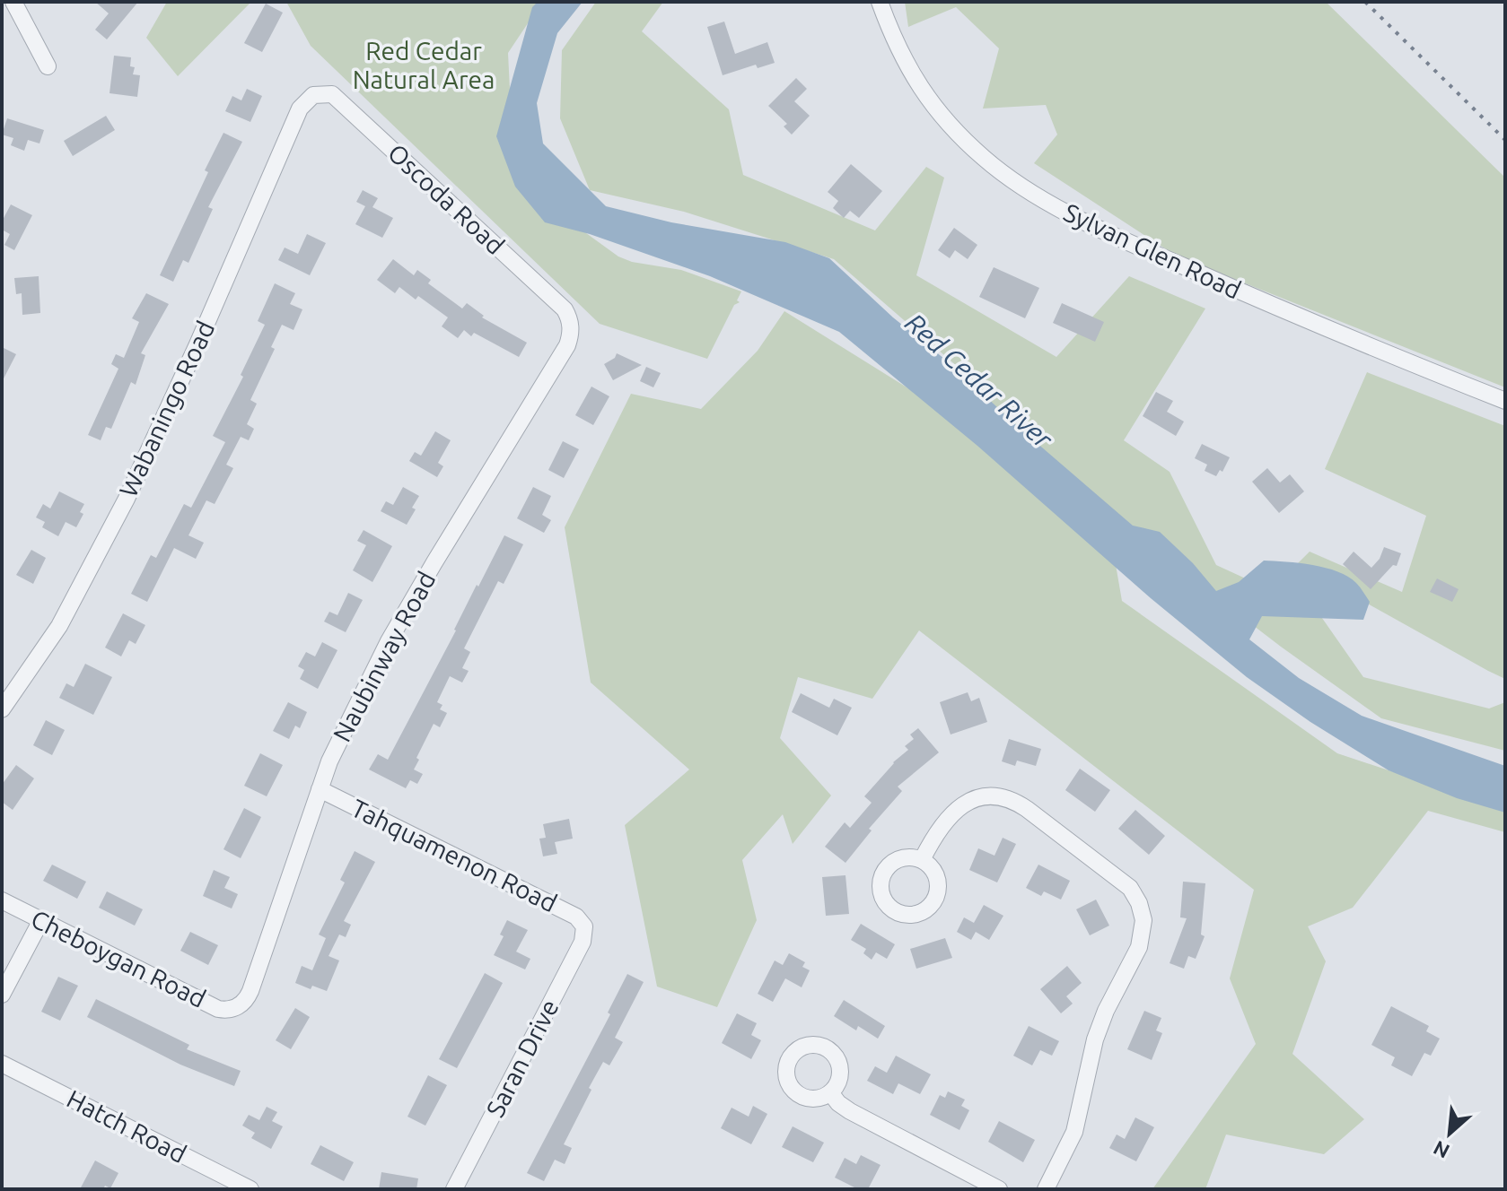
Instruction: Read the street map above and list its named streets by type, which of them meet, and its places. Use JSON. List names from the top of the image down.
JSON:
{
  "streets": {
    "street": [
      "Oscoda Road",
      "Sylvan Glen Road",
      "Wabaningo Road",
      "Naubinway Road",
      "Tahquamenon Road",
      "Cheboygan Road",
      "Saran Drive",
      "Hatch Road"
    ]
  },
  "crossings": [
    ["Oscoda Road", "Wabaningo Road"],
    ["Oscoda Road", "Naubinway Road"],
    ["Naubinway Road", "Tahquamenon Road"],
    ["Naubinway Road", "Cheboygan Road"],
    ["Tahquamenon Road", "Saran Drive"]
  ],
  "water": ["Red Cedar River"],
  "parks": ["Red Cedar Natural Area"],
  "north": "bottom left"
}
